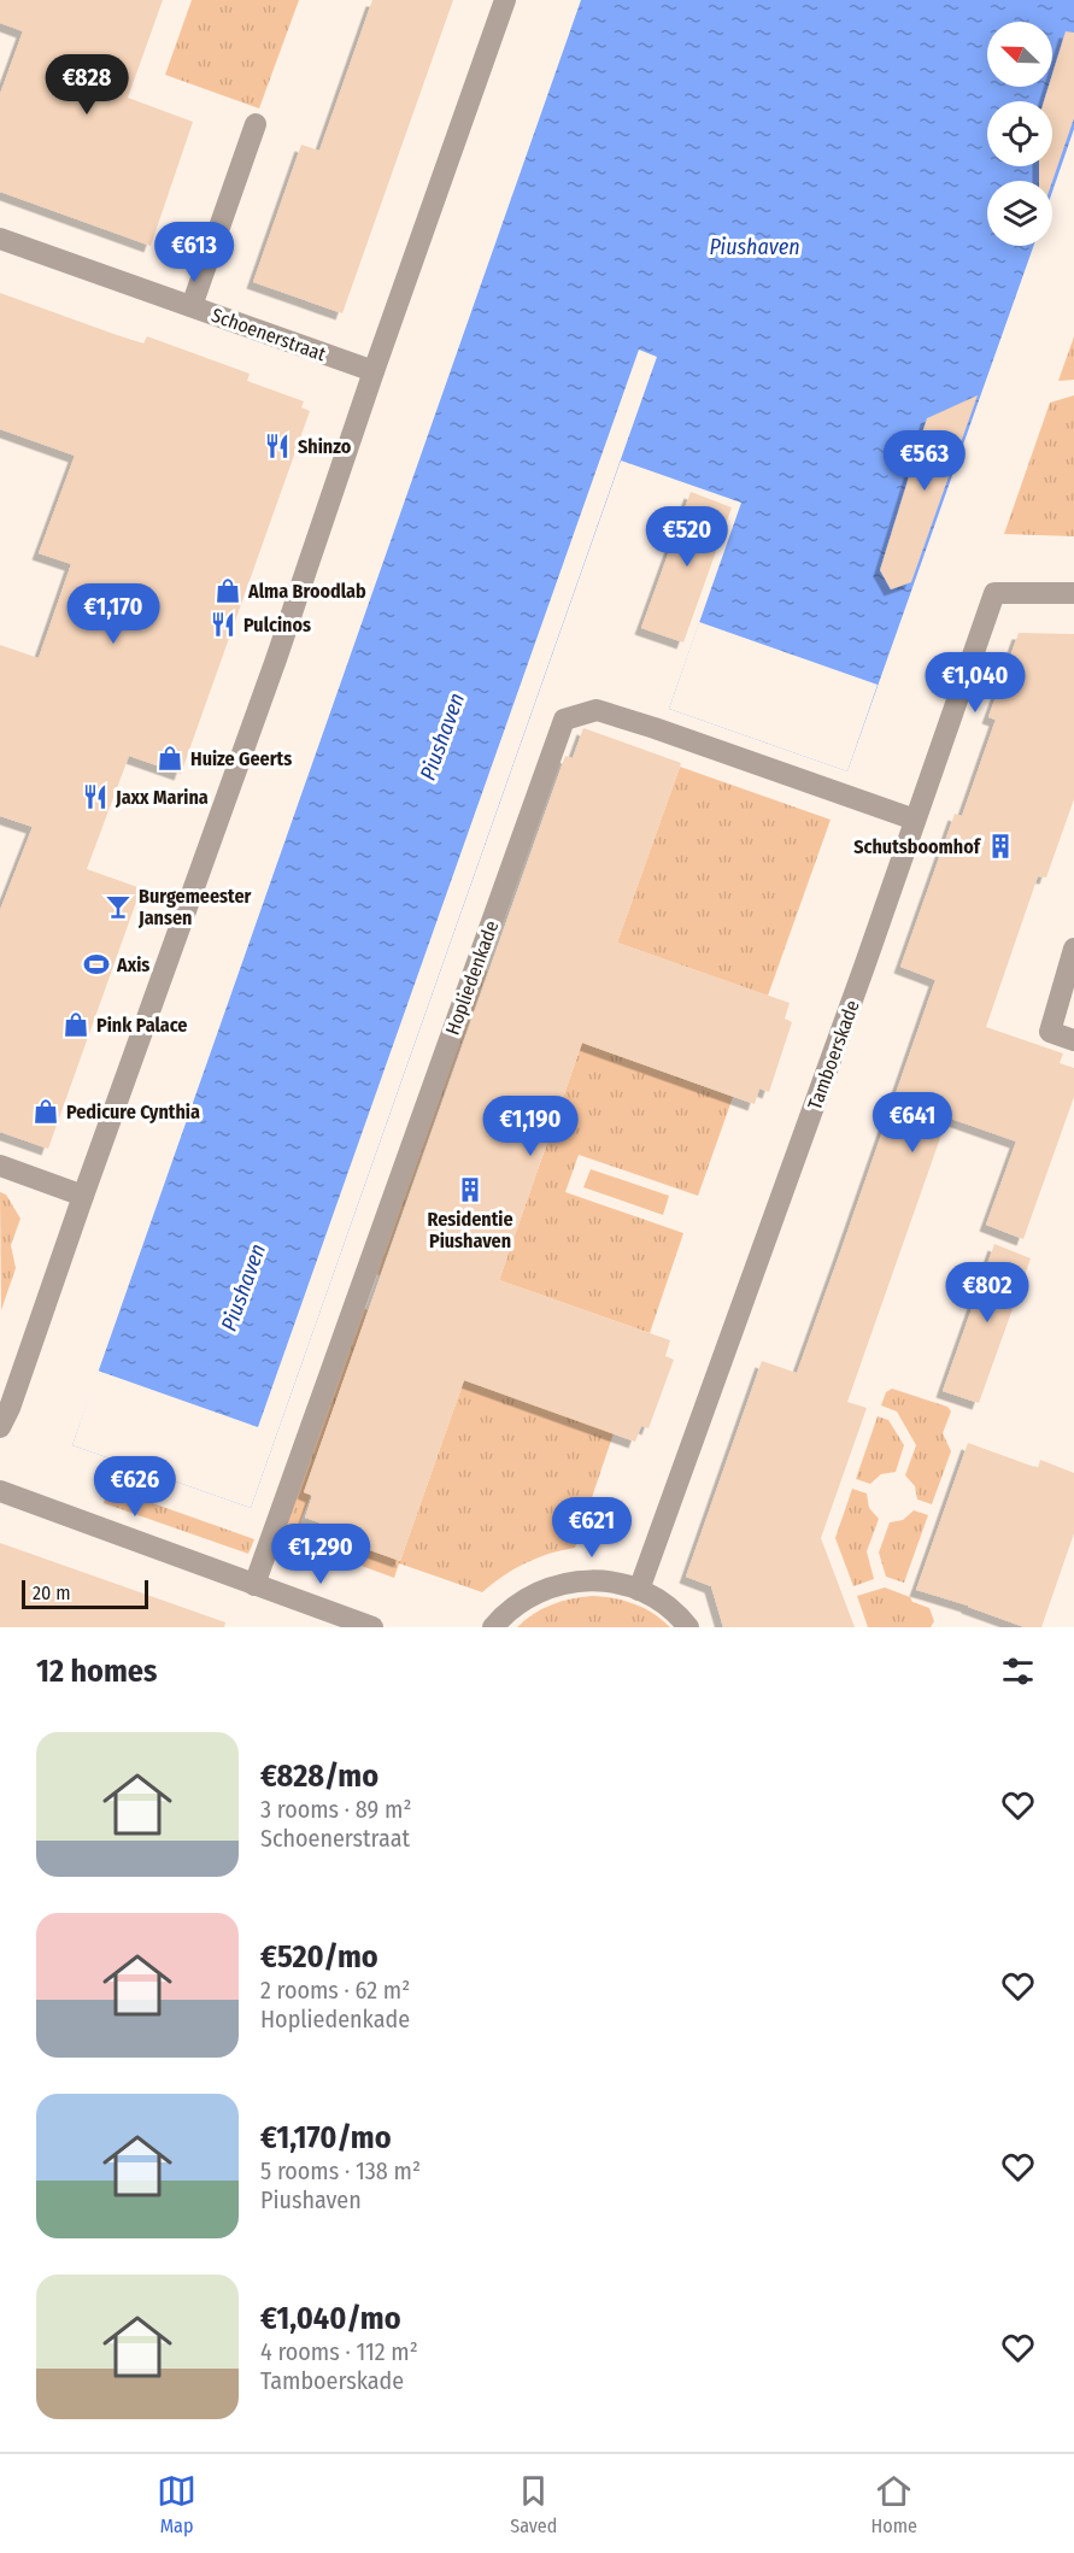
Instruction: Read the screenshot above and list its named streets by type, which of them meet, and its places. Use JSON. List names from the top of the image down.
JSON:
{
  "streets": {
    "street": ["Schoenerstraat", "Hopliedenkade", "Tamboerskade"]
  },
  "crossings": [
    ["Hopliedenkade", "Tamboerskade"]
  ],
  "water": ["Piushaven"],
  "places": {
    "restaurant": ["Shinzo", "Pulcinos", "Jaxx Marina"],
    "shop": [
      "Alma Broodlab",
      "Huize Geerts",
      "Pink Palace",
      "Pedicure Cynthia"
    ],
    "building": ["Schutsboomhof", "Residentie Piushaven"],
    "bar": ["Burgemeester Jansen"],
    "sports": ["Axis"]
  },
  "scale_bar": "20 m",
  "north": "top left",
  "page": {
    "price": [
      "€828",
      "€613",
      "€563",
      "€520",
      "€1,170",
      "€1,040",
      "€641",
      "€1,190",
      "€802",
      "€626",
      "€621",
      "€1,290"
    ],
    "scale": "20 m",
    "heading": "12 homes",
    "list": [
      {
        "name": "€828/mo",
        "note": "3 rooms · 89 m² · Schoenerstraat"
      },
      {
        "name": "€520/mo",
        "note": "2 rooms · 62 m² · Hopliedenkade"
      },
      {
        "name": "€1,170/mo",
        "note": "5 rooms · 138 m² · Piushaven"
      },
      {
        "name": "€1,040/mo",
        "note": "4 rooms · 112 m² · Tamboerskade"
      }
    ],
    "tabs": ["Map", "Saved", "Home"]
  }
}
